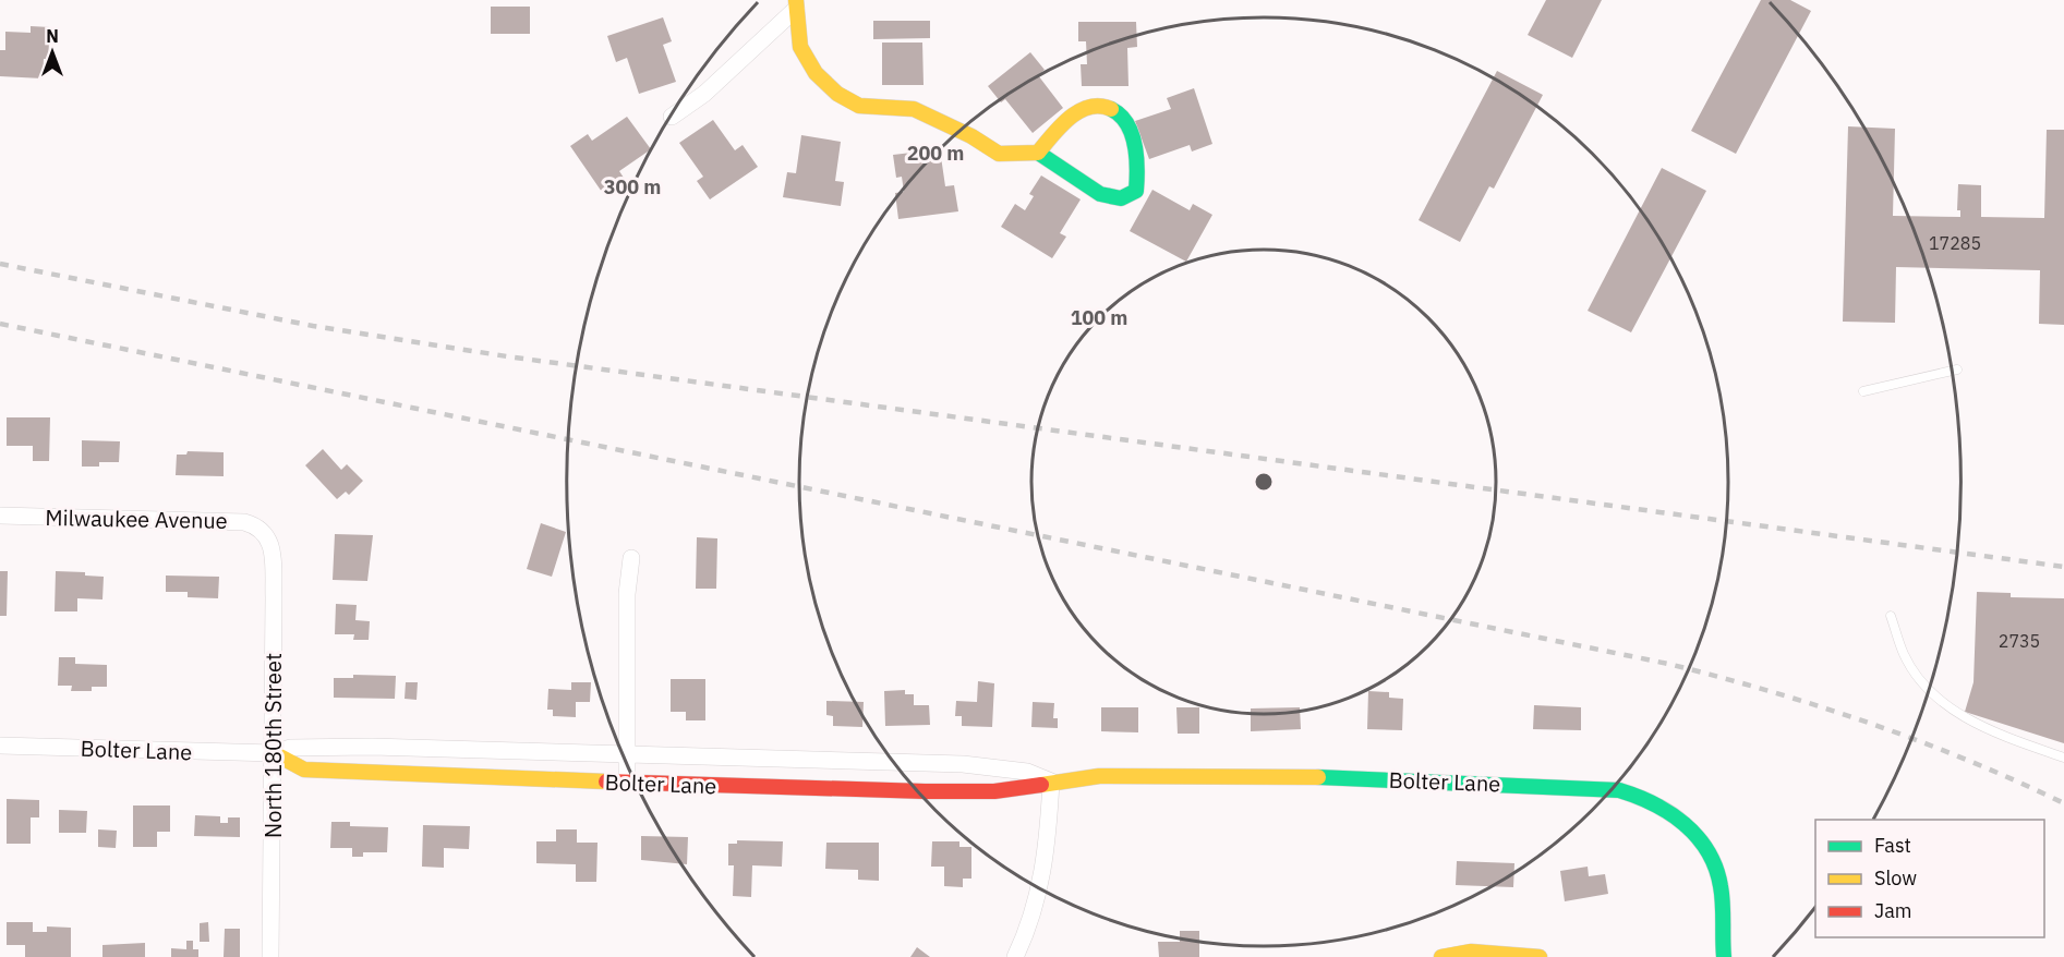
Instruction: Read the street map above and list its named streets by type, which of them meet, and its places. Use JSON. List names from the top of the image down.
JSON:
{
  "streets": {
    "street": ["Milwaukee Avenue", "North 180th Street", "Bolter Lane"]
  },
  "crossings": [
    ["Milwaukee Avenue", "North 180th Street"],
    ["North 180th Street", "Bolter Lane"]
  ],
  "house_numbers": ["17285", "2735"],
  "legend": ["Fast", "Slow", "Jam"],
  "north": "top",
  "rings": ["200 m", "300 m", "100 m"]
}
